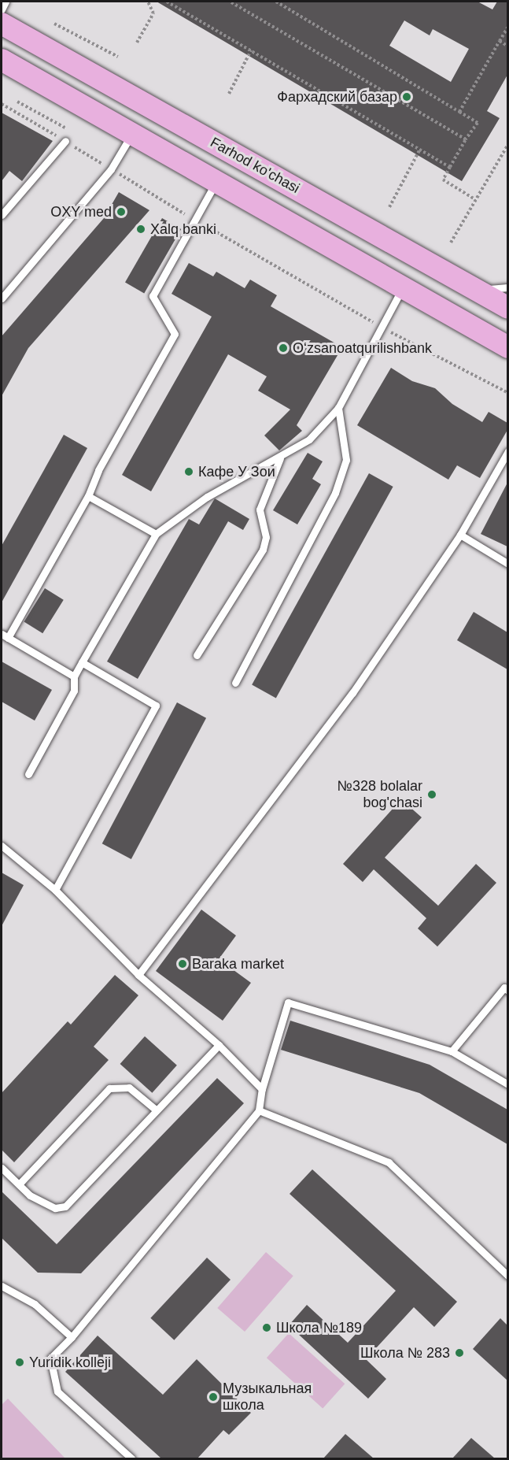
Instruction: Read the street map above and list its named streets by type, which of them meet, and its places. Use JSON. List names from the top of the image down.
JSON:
{
  "streets": {
    "main road": ["Farhod ko'chasi"]
  },
  "places": [
    "Фархадский базар",
    "OXY med",
    "Xalq banki",
    "Oʻzsanoatqurilishbank",
    "Кафе У Зои",
    "№328 bolalar bog'chasi",
    "Baraka market",
    "Школа №189",
    "Школа № 283",
    "Yuridik kolleji",
    "Музыкальная школа"
  ]
}
